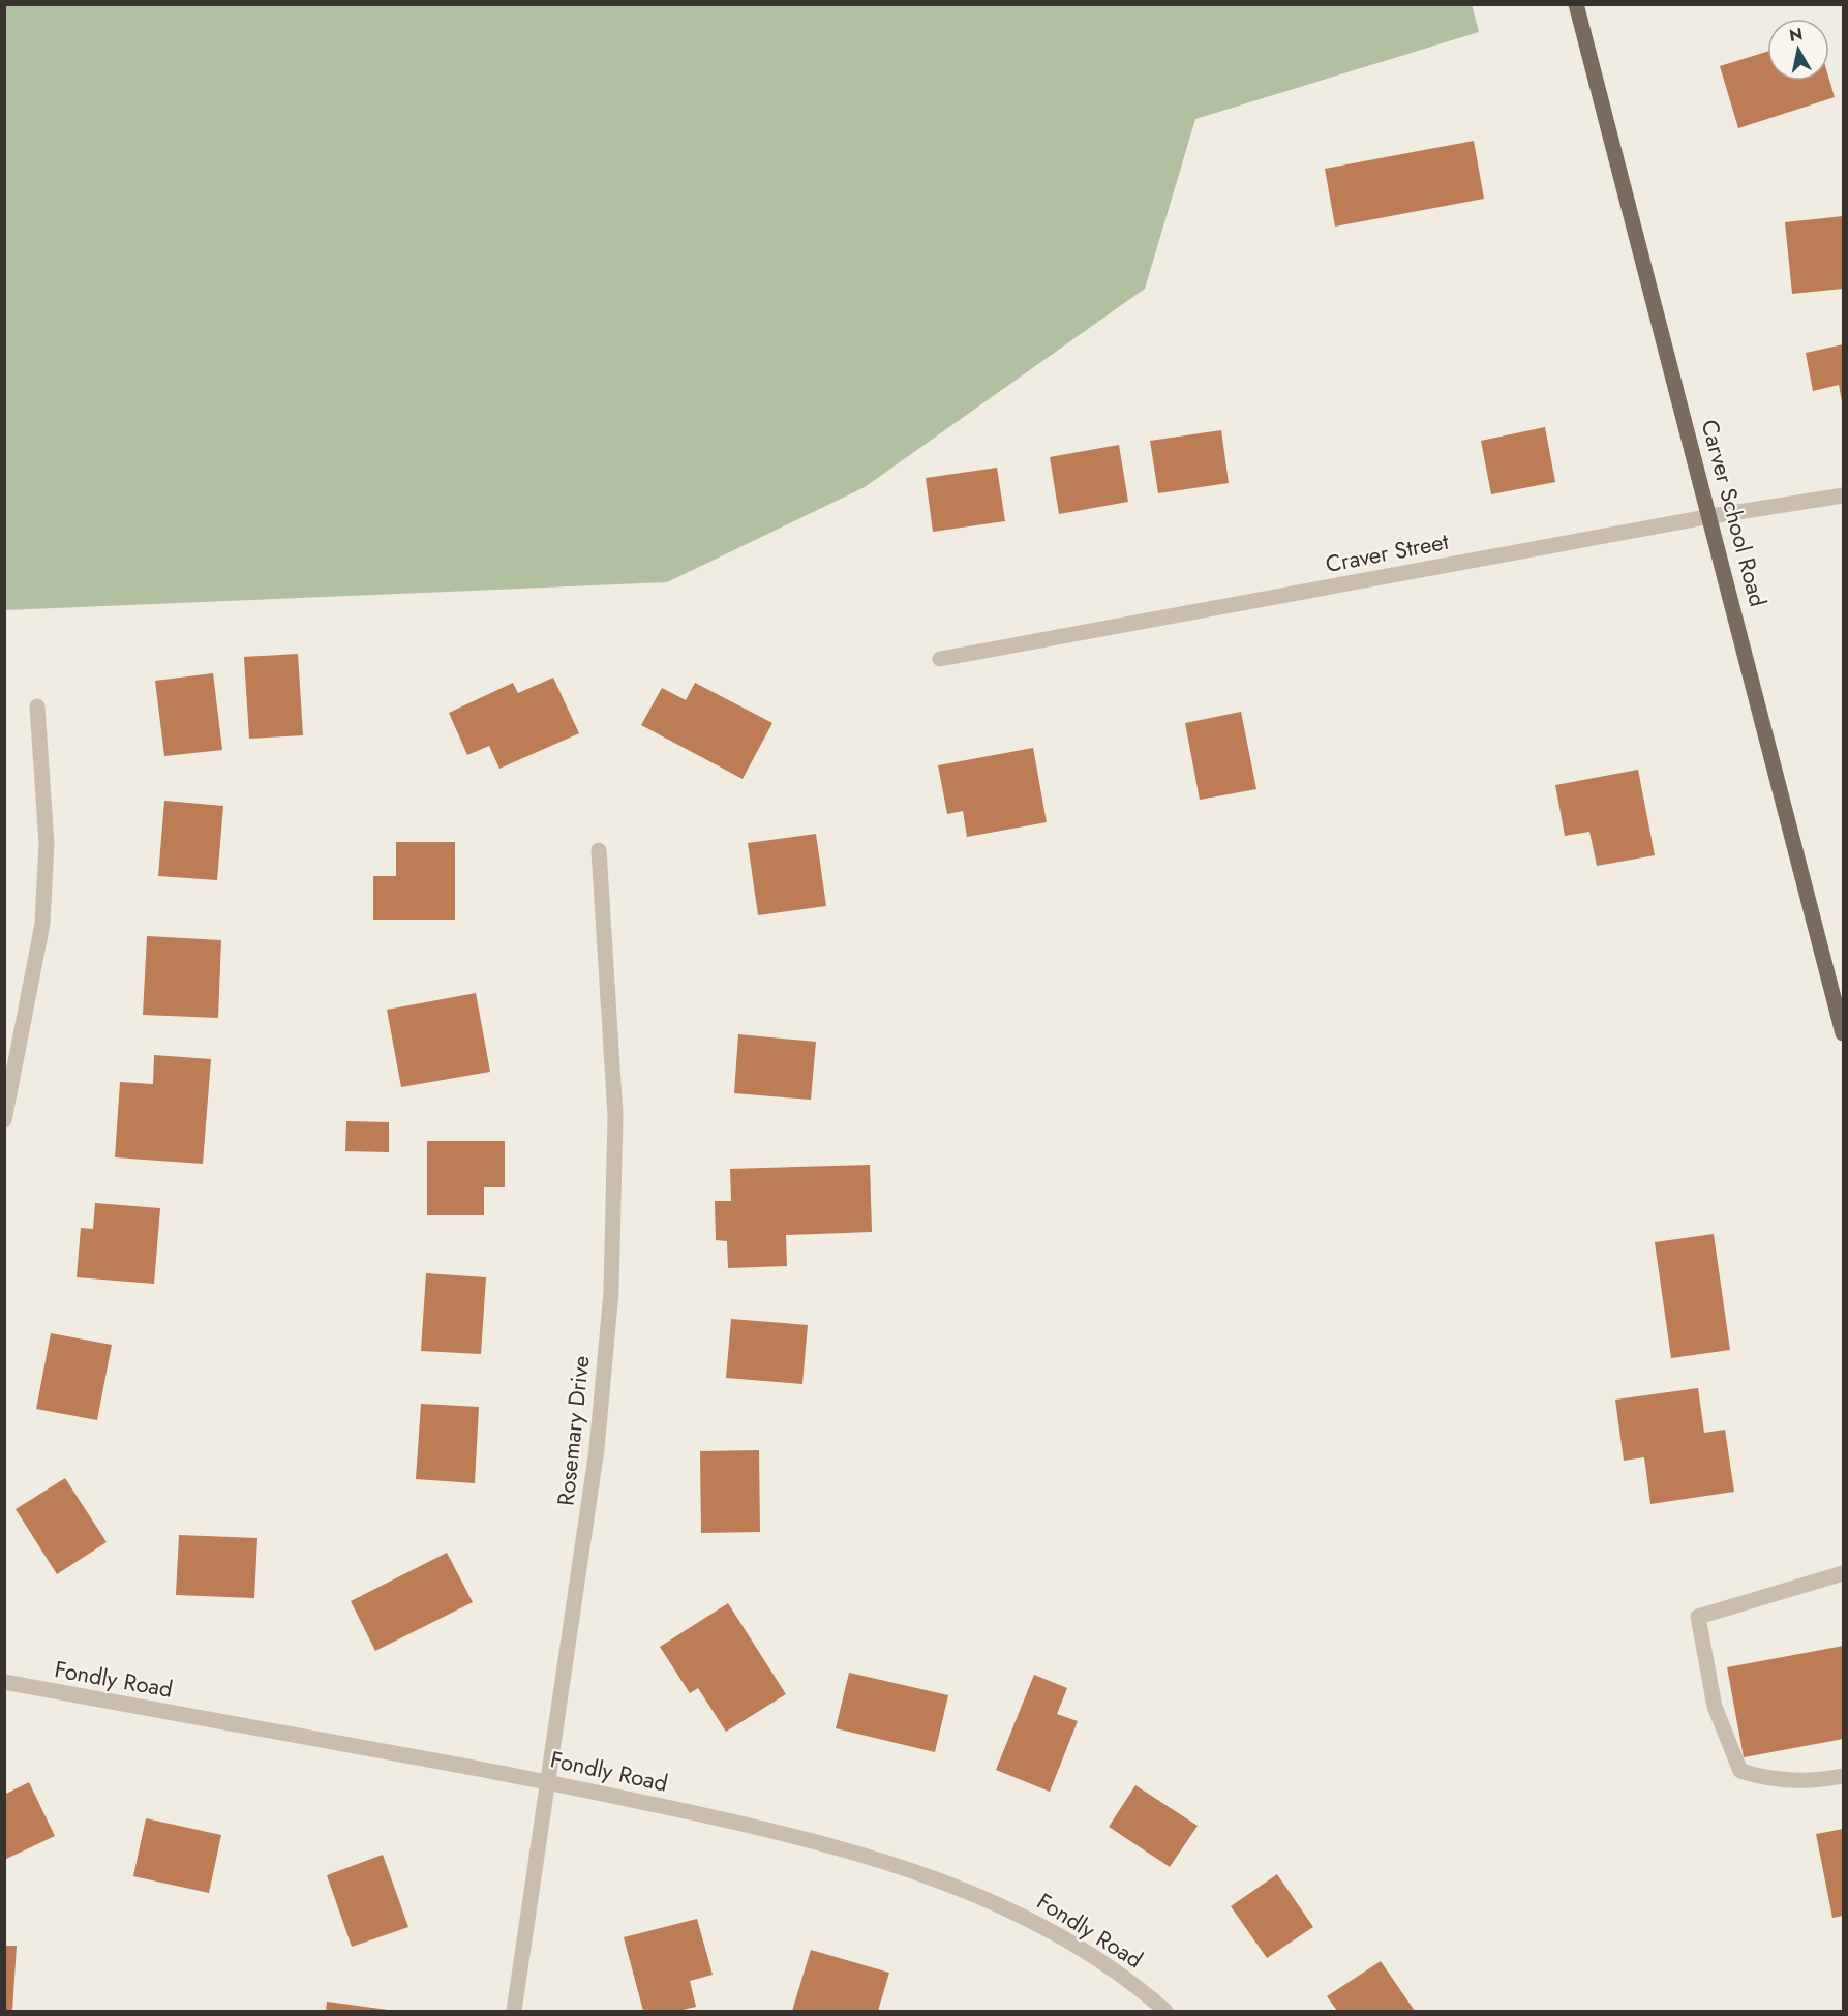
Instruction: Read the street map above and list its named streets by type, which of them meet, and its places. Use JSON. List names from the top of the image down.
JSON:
{
  "streets": {
    "main road": ["Carver School Road"],
    "street": ["Craver Street", "Rosemary Drive", "Fondly Road"]
  },
  "crossings": [
    ["Carver School Road", "Craver Street"],
    ["Rosemary Drive", "Fondly Road"]
  ],
  "north": "top"
}
